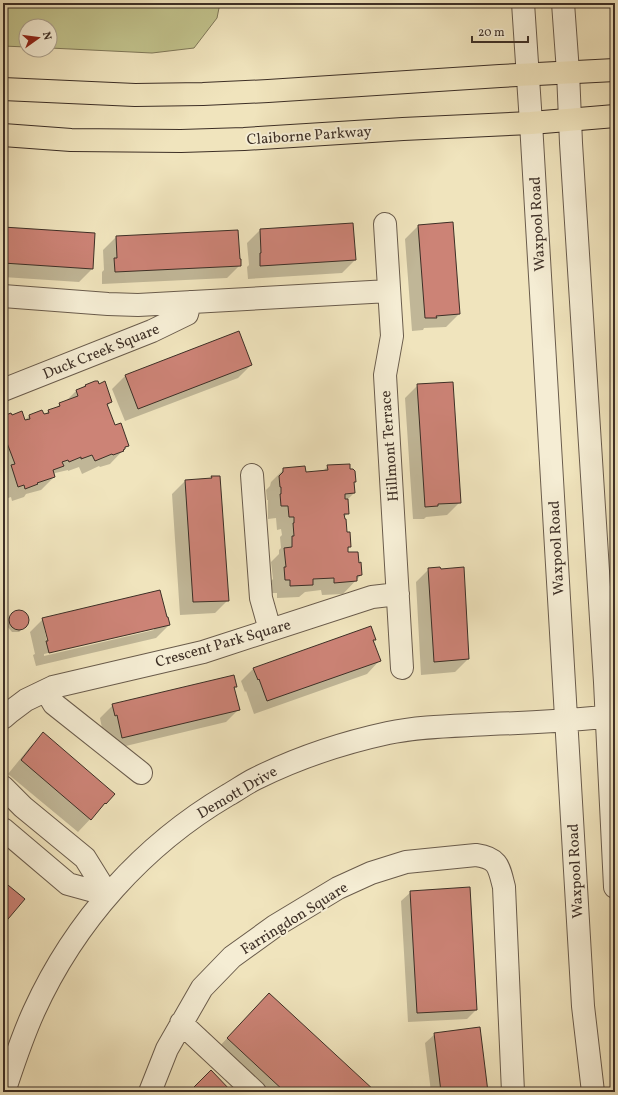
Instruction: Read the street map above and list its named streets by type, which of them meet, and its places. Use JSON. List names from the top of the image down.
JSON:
{
  "streets": {
    "main road": ["Claiborne Parkway"],
    "street": [
      "Waxpool Road",
      "Duck Creek Square",
      "Hillmont Terrace",
      "Crescent Park Square",
      "Demott Drive",
      "Farringdon Square"
    ]
  },
  "crossings": [
    ["Claiborne Parkway", "Waxpool Road"],
    ["Waxpool Road", "Demott Drive"],
    ["Duck Creek Square", "Hillmont Terrace"],
    ["Hillmont Terrace", "Crescent Park Square"]
  ],
  "scale_bar": "20 m",
  "north": "right"
}
